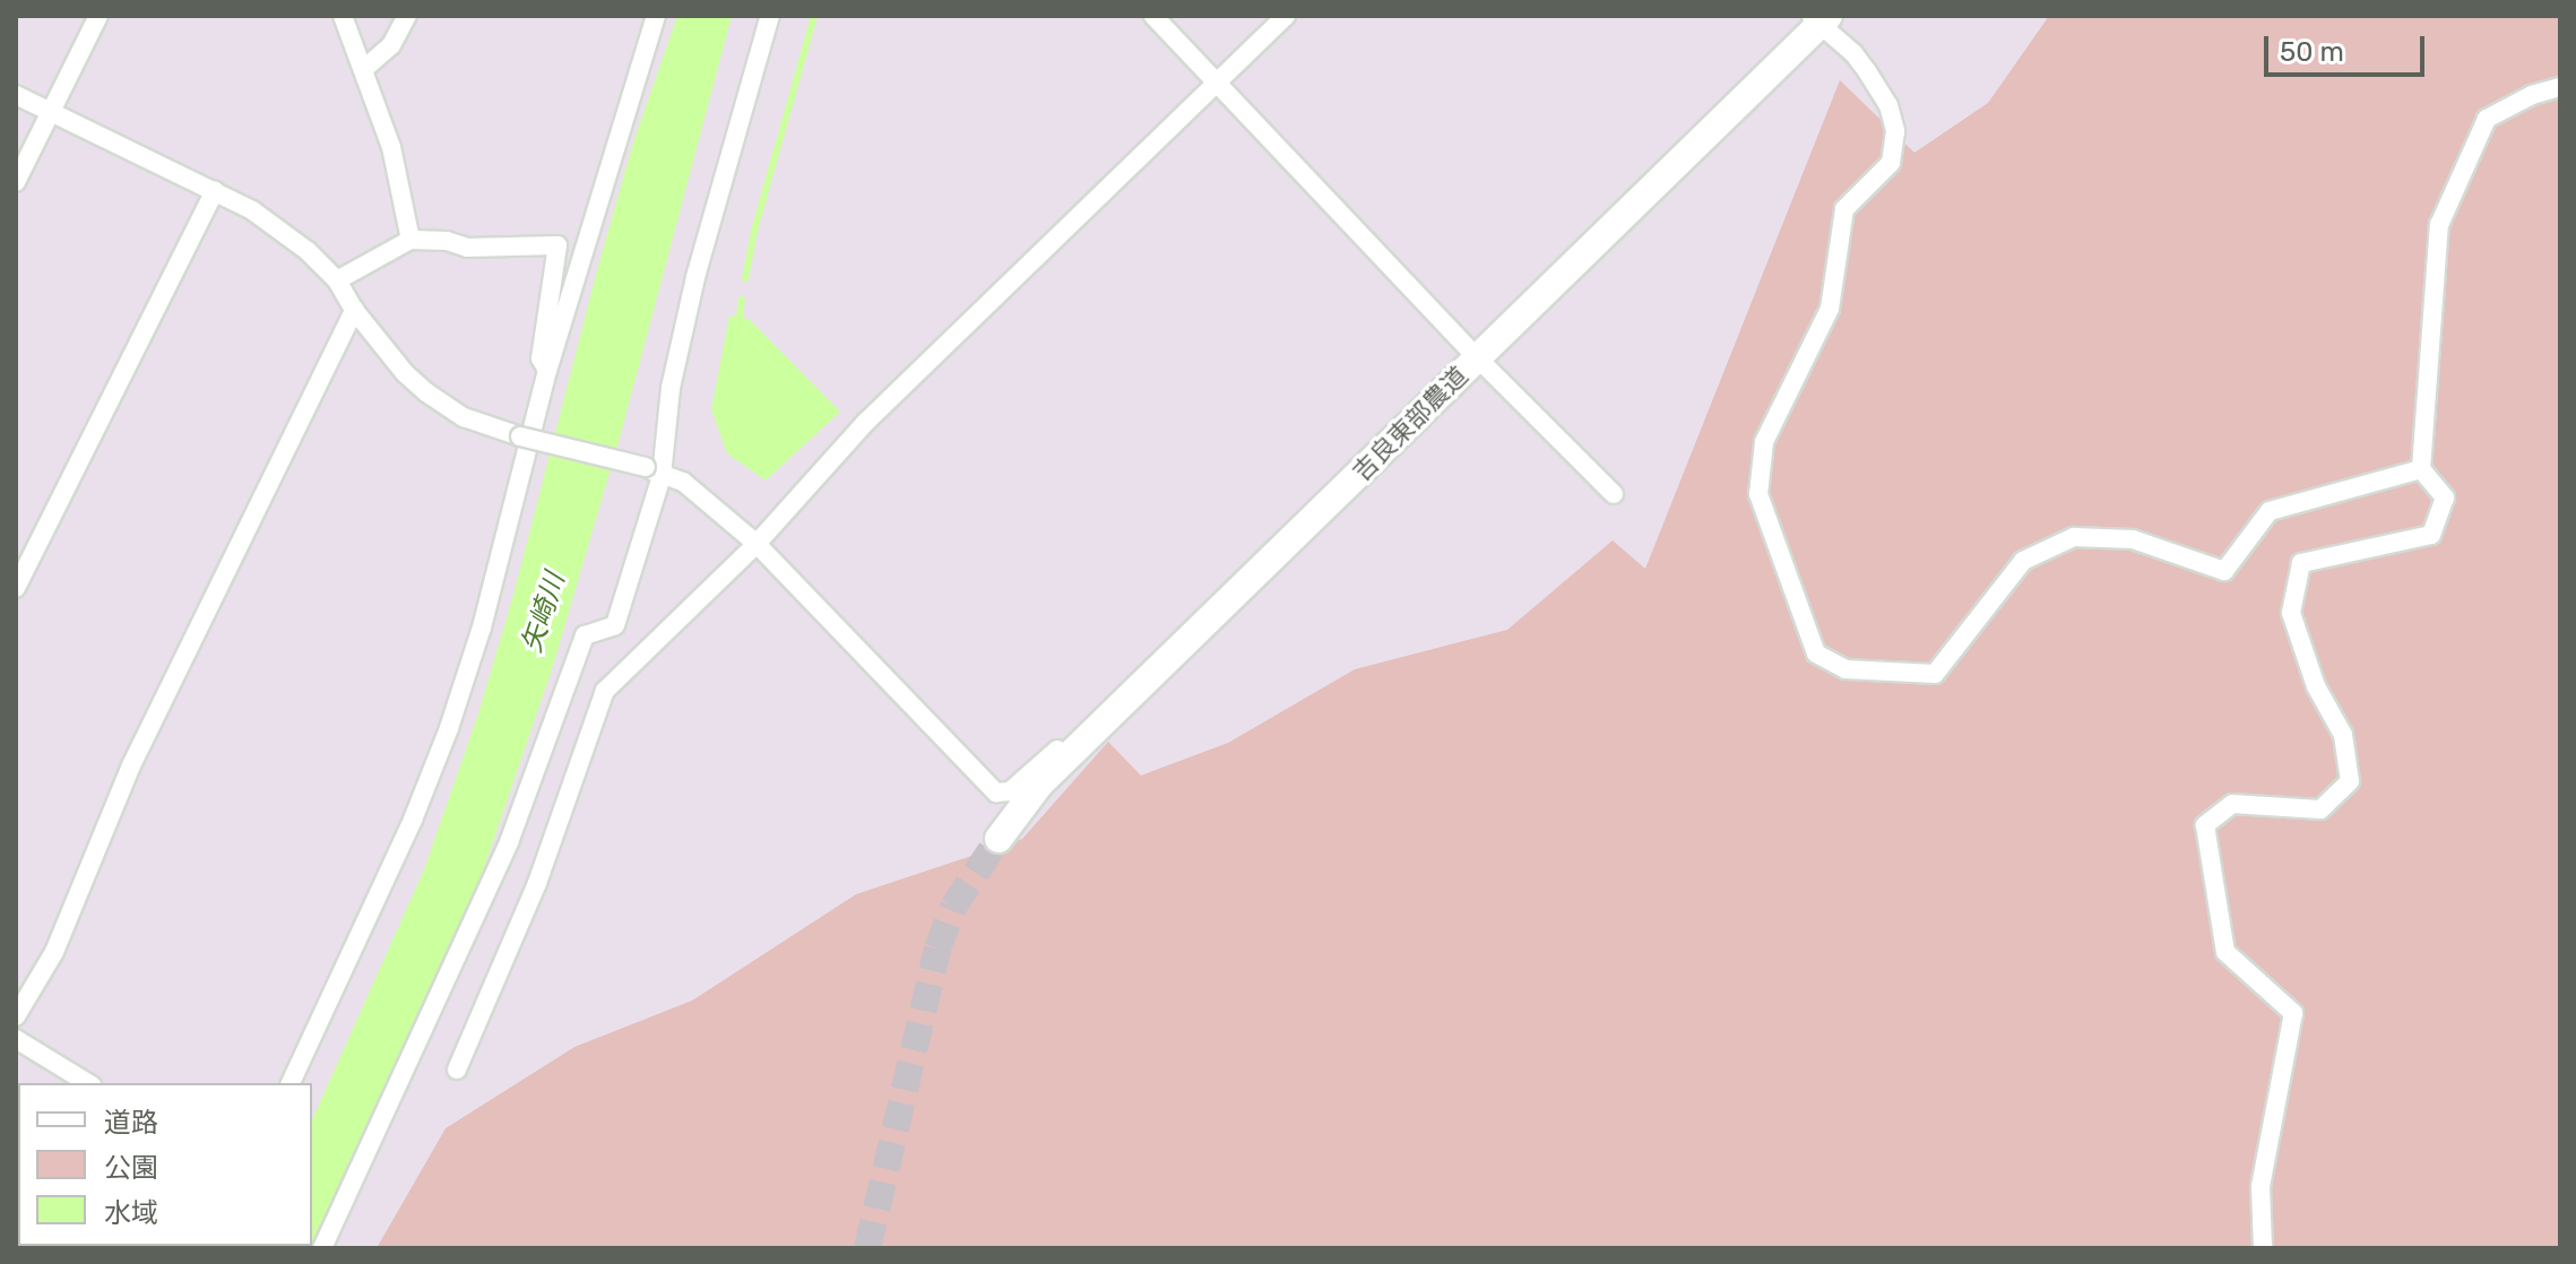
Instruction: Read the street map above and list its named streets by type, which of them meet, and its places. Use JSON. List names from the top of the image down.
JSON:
{
  "streets": {
    "street": ["吉良東部農道"]
  },
  "water": ["矢崎川"],
  "legend": ["道路", "公園", "水域"],
  "scale_bar": "50 m"
}
